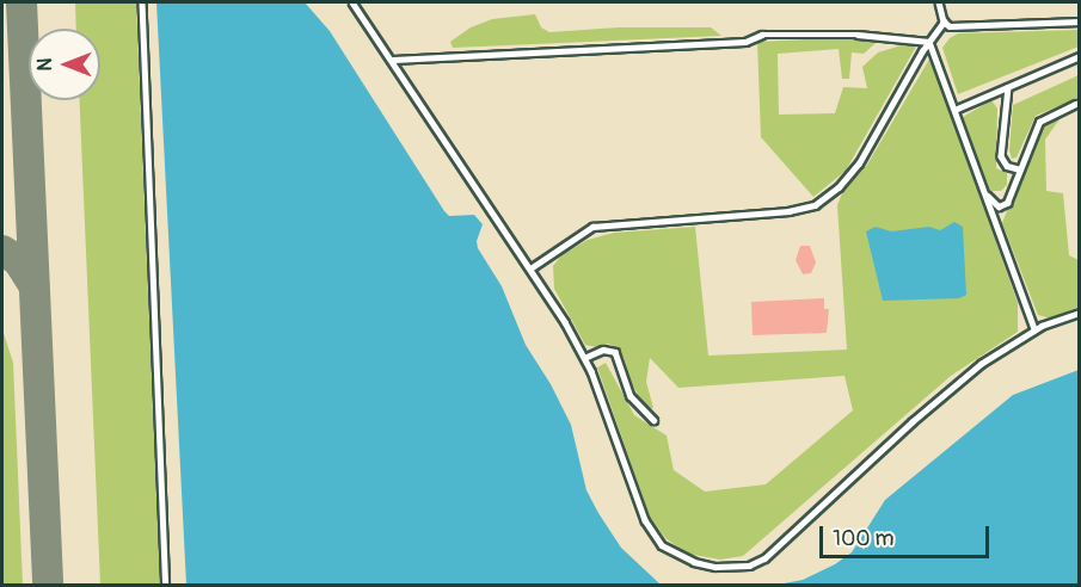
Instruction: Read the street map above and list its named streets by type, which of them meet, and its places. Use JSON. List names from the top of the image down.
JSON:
{
  "scale_bar": "100 m",
  "north": "left"
}
